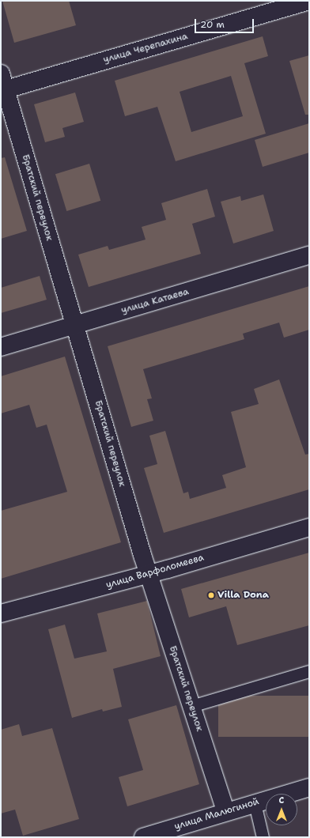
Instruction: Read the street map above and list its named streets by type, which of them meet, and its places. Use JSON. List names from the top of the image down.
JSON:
{
  "streets": {
    "street": [
      "улица Черепахина",
      "Братский переулок",
      "улица Катаева",
      "улица Варфоломеева",
      "улица Малюгиной"
    ]
  },
  "crossings": [
    ["улица Черепахина", "Братский переулок"],
    ["Братский переулок", "улица Катаева"],
    ["Братский переулок", "улица Варфоломеева"],
    ["Братский переулок", "улица Малюгиной"]
  ],
  "places": ["Villa Dona"],
  "scale_bar": "20 m",
  "north": "top"
}
